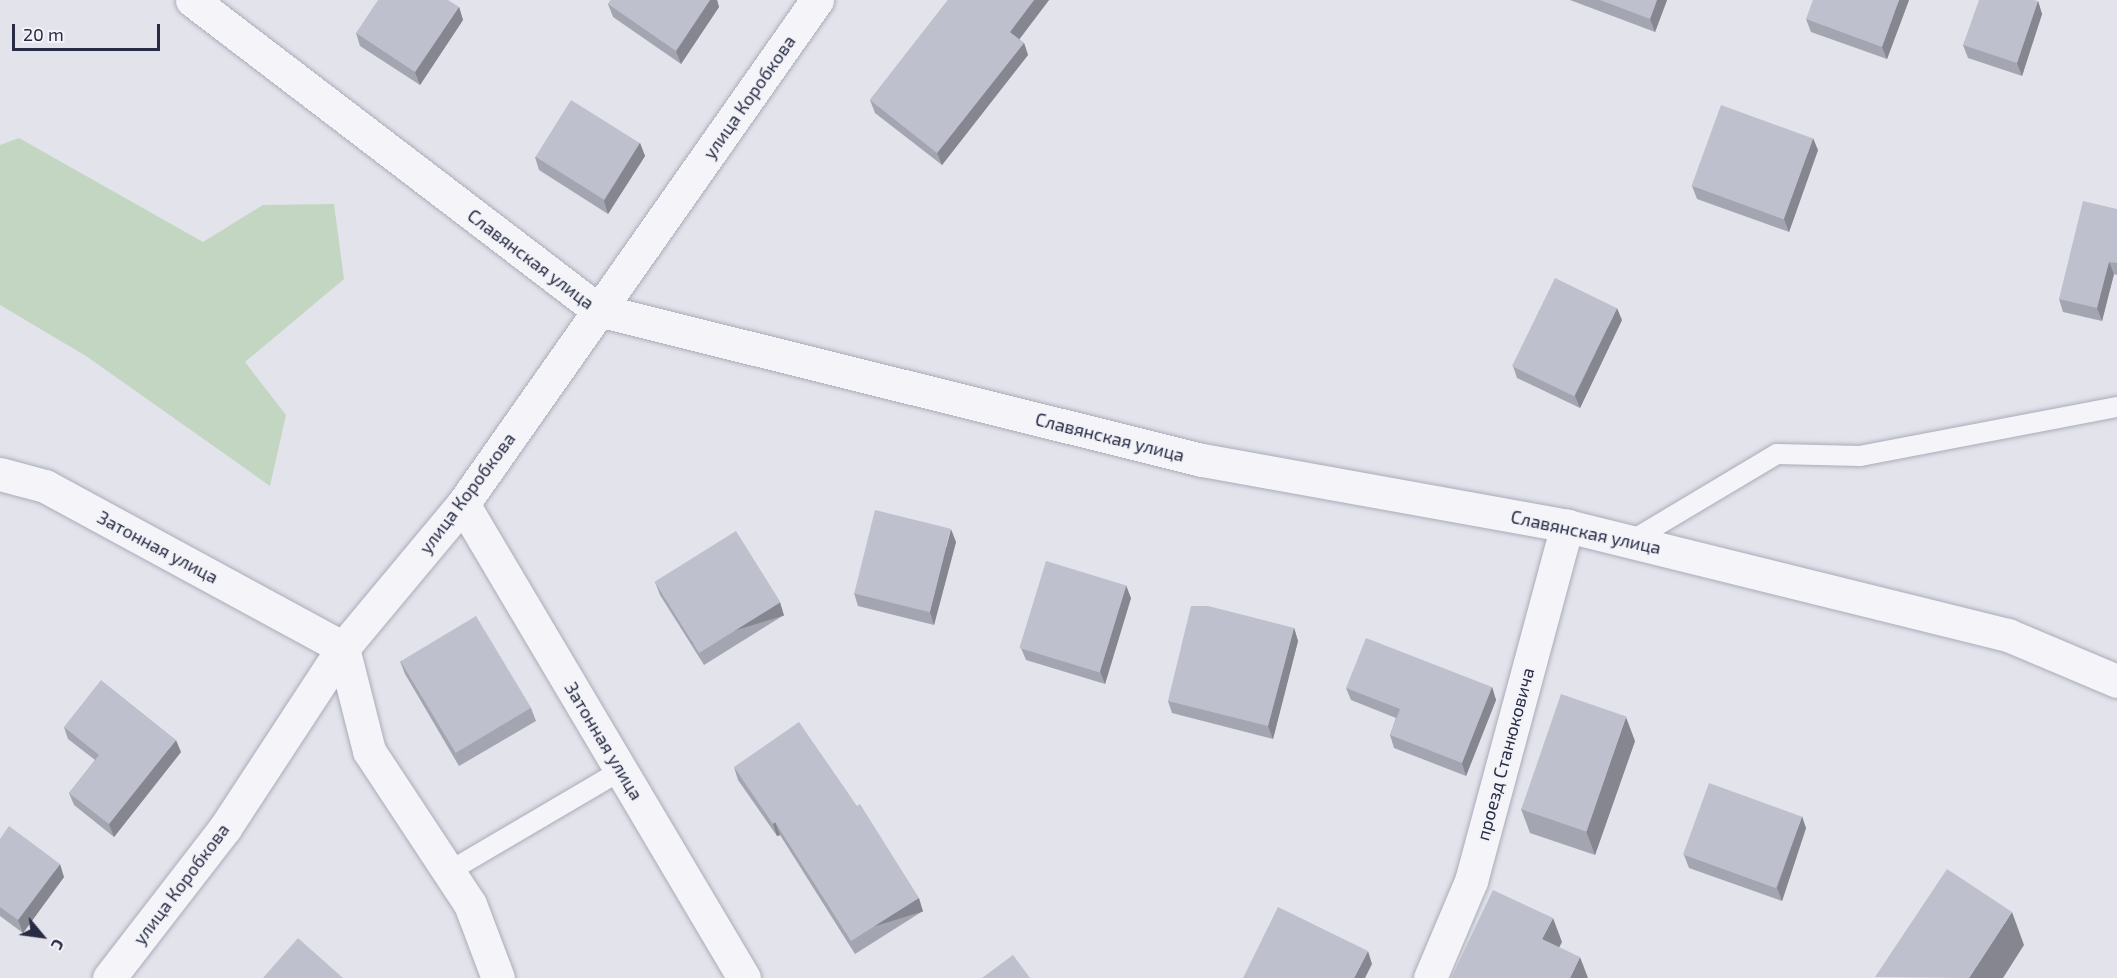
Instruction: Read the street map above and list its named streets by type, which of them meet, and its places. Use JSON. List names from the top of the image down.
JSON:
{
  "streets": {
    "street": [
      "улица Коробкова",
      "Славянская улица",
      "Затонная улица",
      "проезд Станюковича"
    ]
  },
  "crossings": [
    ["улица Коробкова", "Славянская улица"],
    ["улица Коробкова", "Затонная улица"],
    ["Славянская улица", "проезд Станюковича"]
  ],
  "scale_bar": "20 m",
  "north": "bottom right"
}
